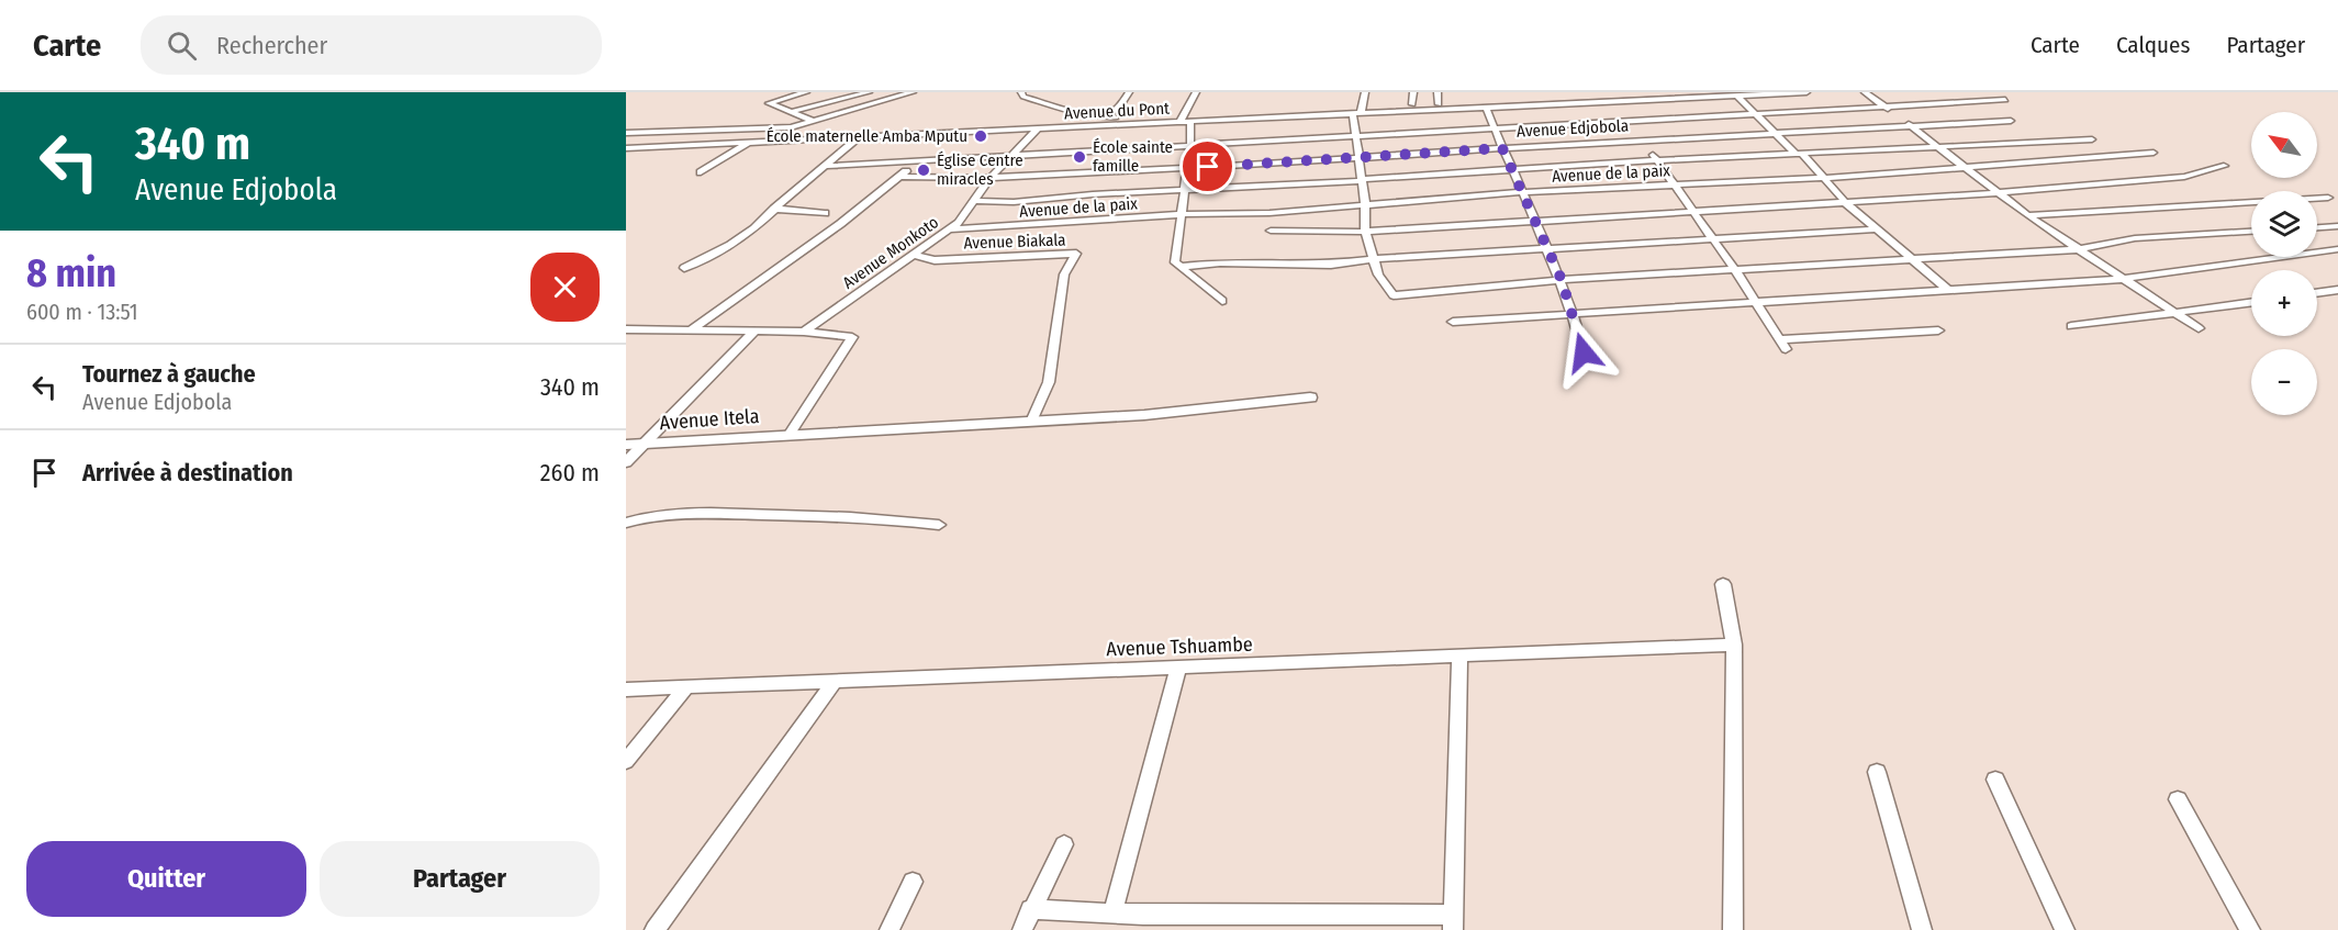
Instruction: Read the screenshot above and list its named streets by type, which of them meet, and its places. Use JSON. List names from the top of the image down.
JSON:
{
  "streets": {
    "street": [
      "Avenue du Pont",
      "Avenue Edjobola",
      "Avenue de la paix",
      "Avenue Biakala",
      "Avenue Monkoto",
      "Avenue Itela",
      "Avenue Tshuambe"
    ]
  },
  "crossings": [
    ["Avenue du Pont", "Avenue Monkoto"],
    ["Avenue Edjobola", "Avenue Monkoto"],
    ["Avenue de la paix", "Avenue Monkoto"],
    ["Avenue Biakala", "Avenue Monkoto"],
    ["Avenue Biakala", "Avenue Itela"]
  ],
  "places": ["École maternelle Amba Mputu", "École sainte famille", "Église Centre miracles"],
  "north": "top left",
  "page": {
    "header": "Carte",
    "search": "Rechercher",
    "nav": ["Carte", "Calques", "Partager"],
    "turn": ["340 m", "Avenue Edjobola"],
    "map_buttons": ["+", "−"],
    "heading": ["8 min", "600 m · 13:51"],
    "list": [
      {
        "name": "Tournez à gauche",
        "note": "Avenue Edjobola",
        "value": "340 m"
      },
      {
        "name": "Arrivée à destination",
        "value": "260 m"
      }
    ],
    "buttons": ["Quitter", "Partager"]
  }
}
